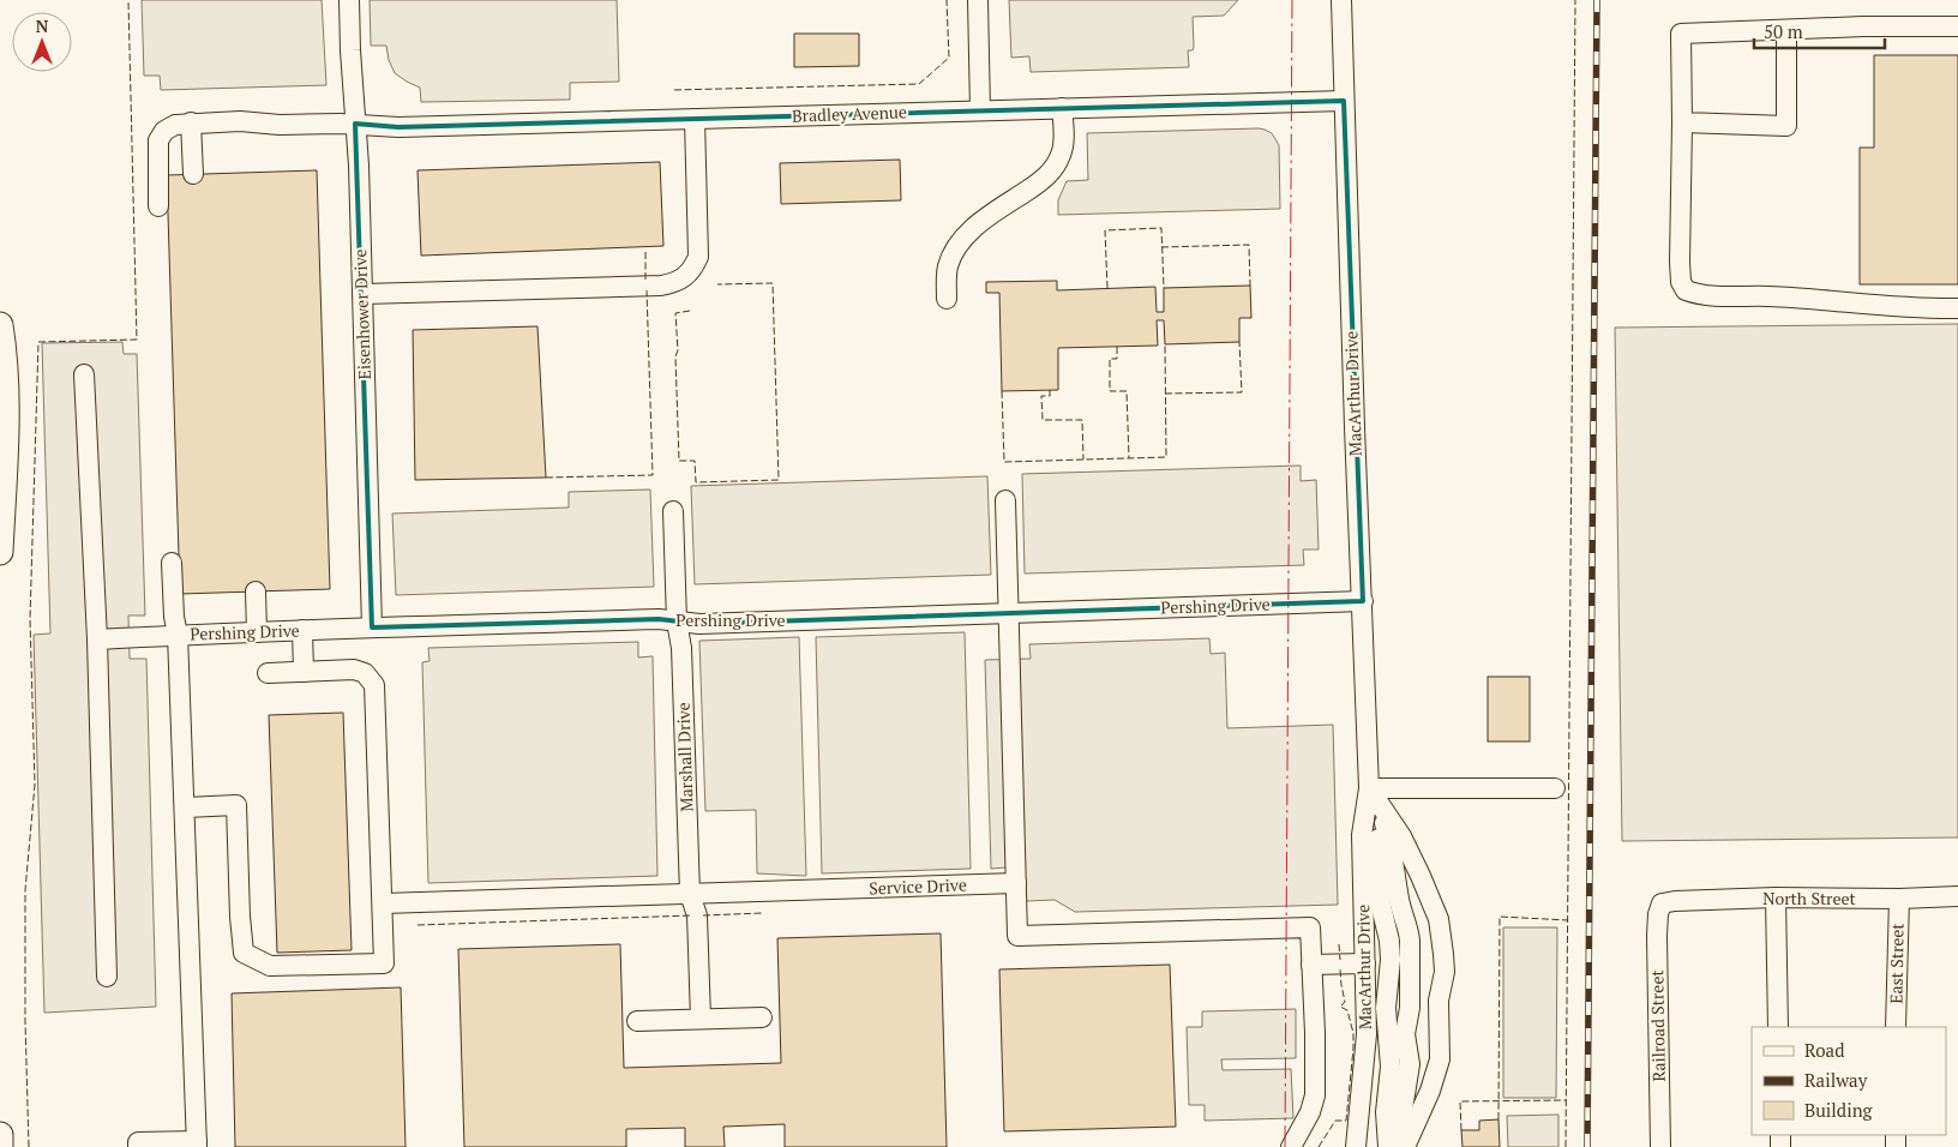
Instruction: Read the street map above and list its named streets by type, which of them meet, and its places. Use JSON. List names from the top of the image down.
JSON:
{
  "streets": {
    "street": [
      "Bradley Avenue",
      "Eisenhower Drive",
      "MacArthur Drive",
      "Pershing Drive",
      "Marshall Drive",
      "Service Drive",
      "North Street",
      "East Street",
      "Railroad Street"
    ]
  },
  "crossings": [
    ["Bradley Avenue", "Eisenhower Drive"],
    ["Bradley Avenue", "MacArthur Drive"],
    ["Eisenhower Drive", "Pershing Drive"],
    ["MacArthur Drive", "Pershing Drive"],
    ["Pershing Drive", "Marshall Drive"],
    ["Marshall Drive", "Service Drive"],
    ["North Street", "East Street"],
    ["North Street", "Railroad Street"]
  ],
  "legend": ["Road", "Railway", "Building"],
  "scale_bar": "50 m",
  "north": "top"
}
